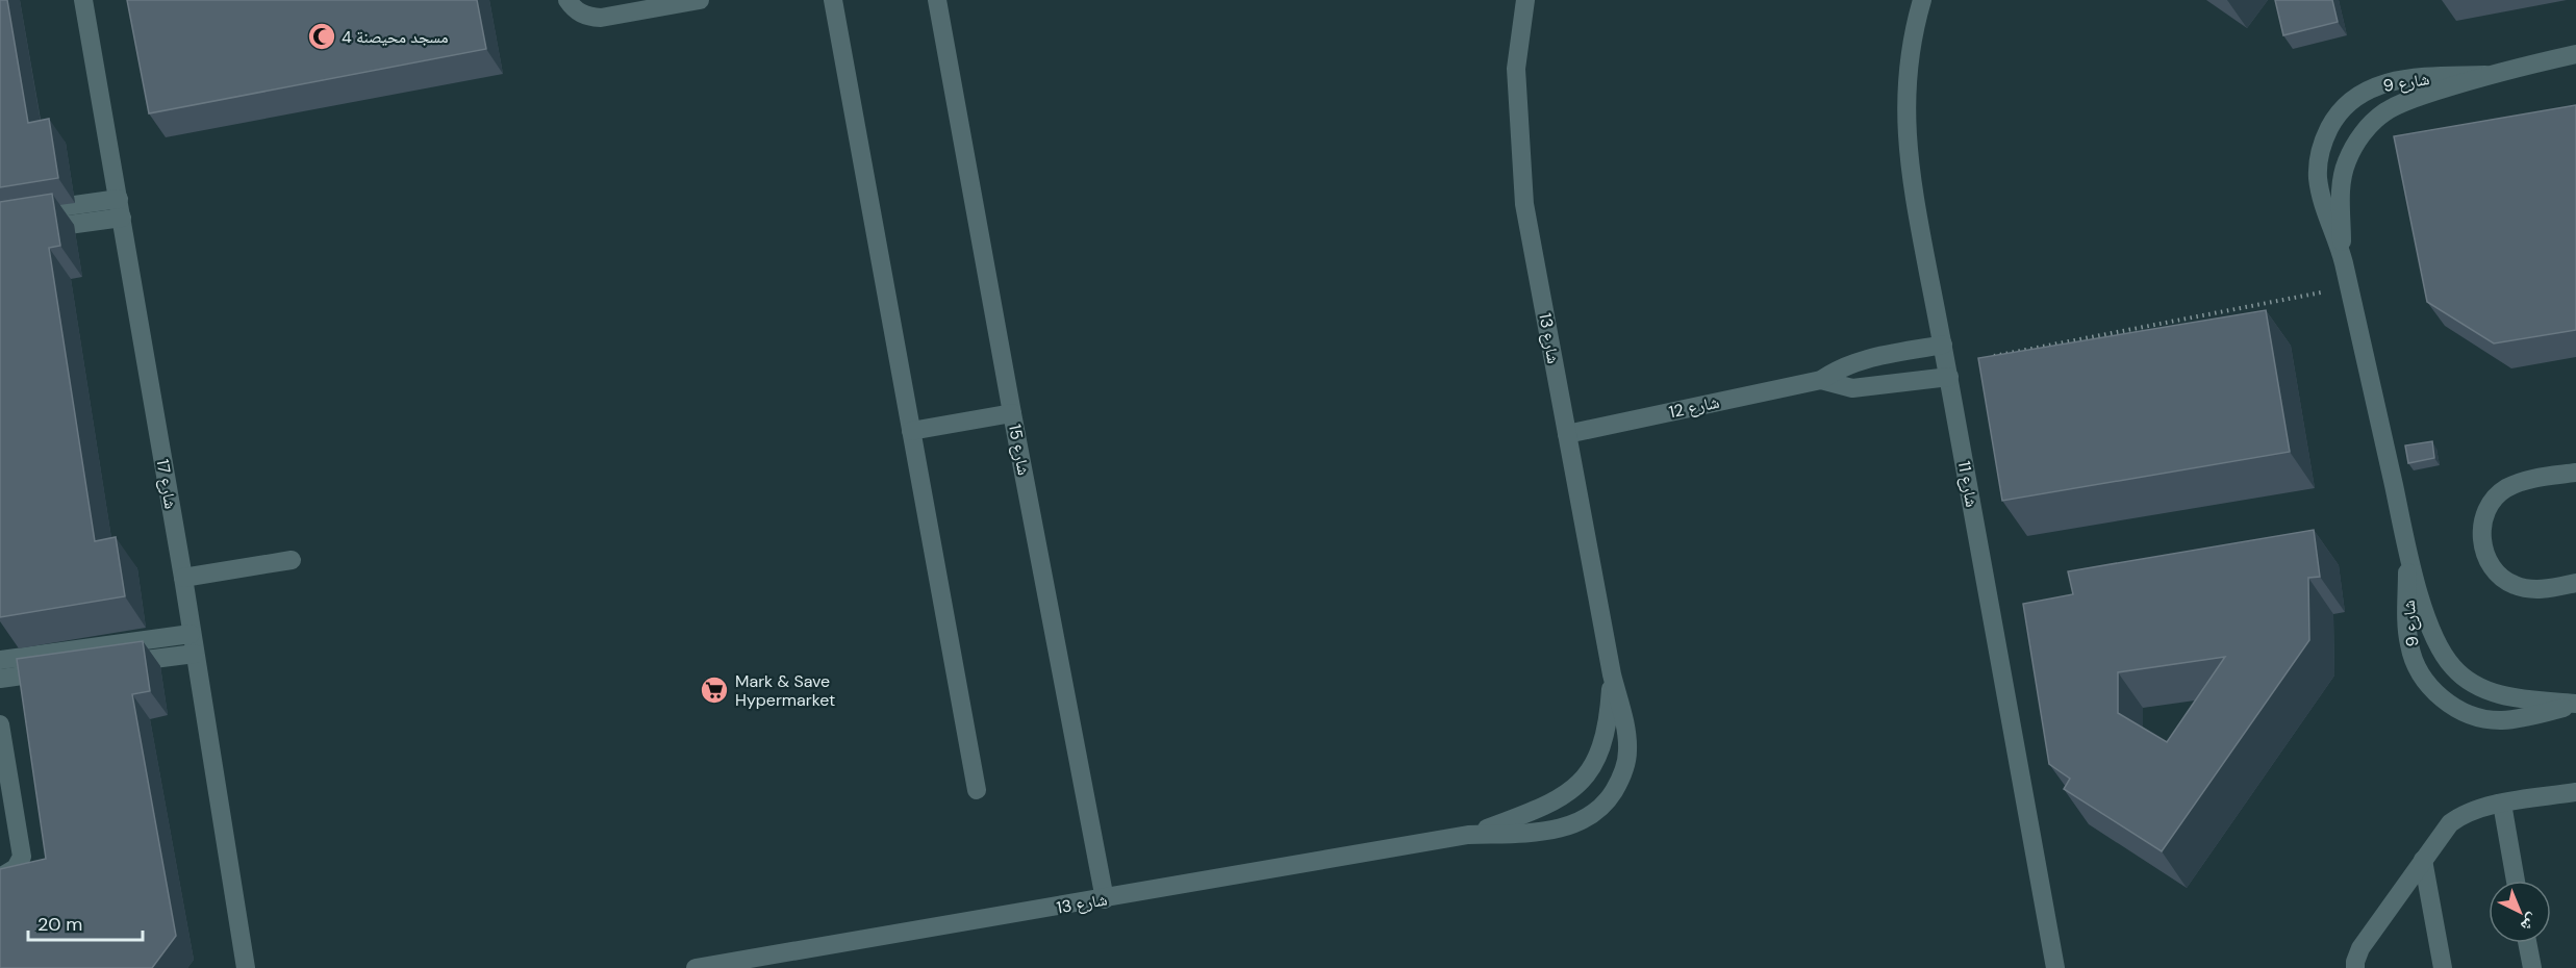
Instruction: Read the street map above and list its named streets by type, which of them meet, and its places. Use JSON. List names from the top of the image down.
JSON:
{
  "streets": {
    "street": [
      "شارع 9",
      "شارع 13",
      "شارع 12",
      "شارع 15",
      "شارع 17",
      "شارع 11"
    ]
  },
  "crossings": [
    ["شارع 13", "شارع 12"],
    ["شارع 13", "شارع 15"],
    ["شارع 12", "شارع 11"]
  ],
  "places": {
    "mosque": ["مسجد محيصنة 4"],
    "supermarket": ["Mark & Save Hypermarket"]
  },
  "scale_bar": "20 m",
  "north": "bottom right"
}
